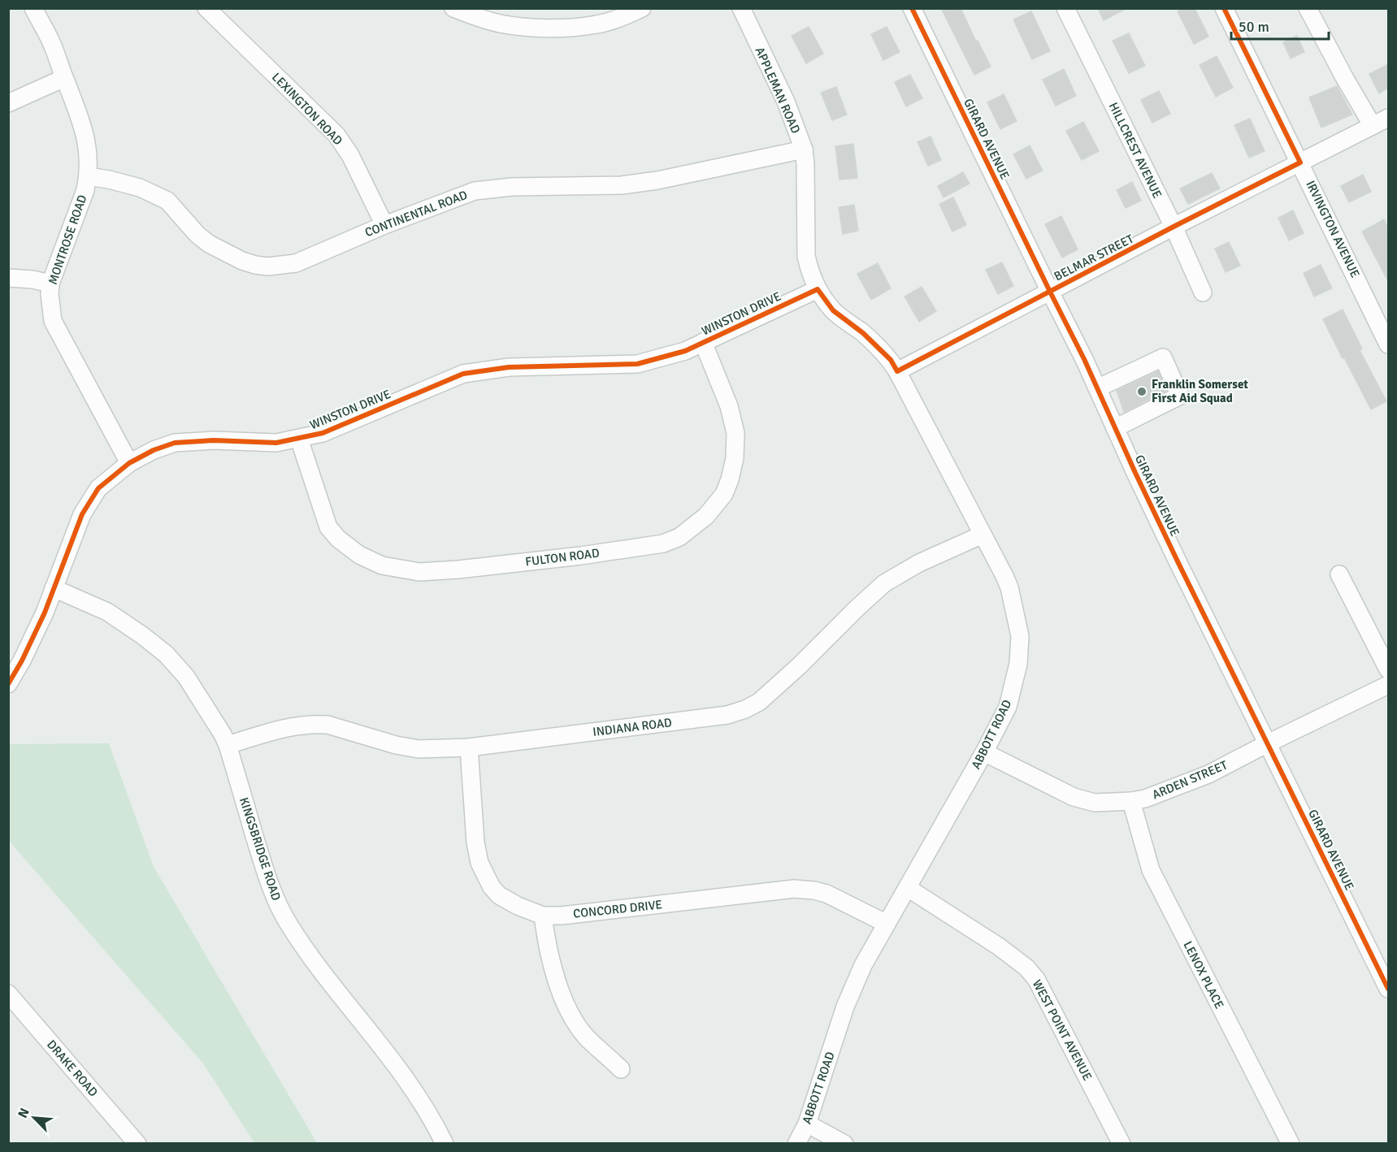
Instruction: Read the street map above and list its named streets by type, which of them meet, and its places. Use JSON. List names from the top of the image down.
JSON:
{
  "streets": {
    "street": [
      "APPLEMAN ROAD",
      "LEXINGTON ROAD",
      "GIRARD AVENUE",
      "HILLCREST AVENUE",
      "CONTINENTAL ROAD",
      "IRVINGTON AVENUE",
      "MONTROSE ROAD",
      "BELMAR STREET",
      "WINSTON DRIVE",
      "FULTON ROAD",
      "INDIANA ROAD",
      "ABBOTT ROAD",
      "ARDEN STREET",
      "KINGSBRIDGE ROAD",
      "CONCORD DRIVE",
      "LENOX PLACE",
      "WEST POINT AVENUE",
      "DRAKE ROAD"
    ]
  },
  "crossings": [
    ["APPLEMAN ROAD", "CONTINENTAL ROAD"],
    ["APPLEMAN ROAD", "WINSTON DRIVE"],
    ["APPLEMAN ROAD", "ABBOTT ROAD"],
    ["LEXINGTON ROAD", "CONTINENTAL ROAD"],
    ["GIRARD AVENUE", "BELMAR STREET"],
    ["GIRARD AVENUE", "ARDEN STREET"],
    ["HILLCREST AVENUE", "BELMAR STREET"],
    ["CONTINENTAL ROAD", "MONTROSE ROAD"],
    ["IRVINGTON AVENUE", "BELMAR STREET"],
    ["MONTROSE ROAD", "WINSTON DRIVE"],
    ["BELMAR STREET", "ABBOTT ROAD"],
    ["WINSTON DRIVE", "FULTON ROAD"],
    ["WINSTON DRIVE", "ABBOTT ROAD"],
    ["WINSTON DRIVE", "KINGSBRIDGE ROAD"],
    ["INDIANA ROAD", "ABBOTT ROAD"],
    ["INDIANA ROAD", "KINGSBRIDGE ROAD"],
    ["INDIANA ROAD", "CONCORD DRIVE"],
    ["ABBOTT ROAD", "ARDEN STREET"],
    ["ABBOTT ROAD", "CONCORD DRIVE"],
    ["ABBOTT ROAD", "WEST POINT AVENUE"],
    ["ARDEN STREET", "LENOX PLACE"]
  ],
  "places": ["Franklin Somerset First Aid Squad"],
  "scale_bar": "50 m",
  "north": "top left"
}
